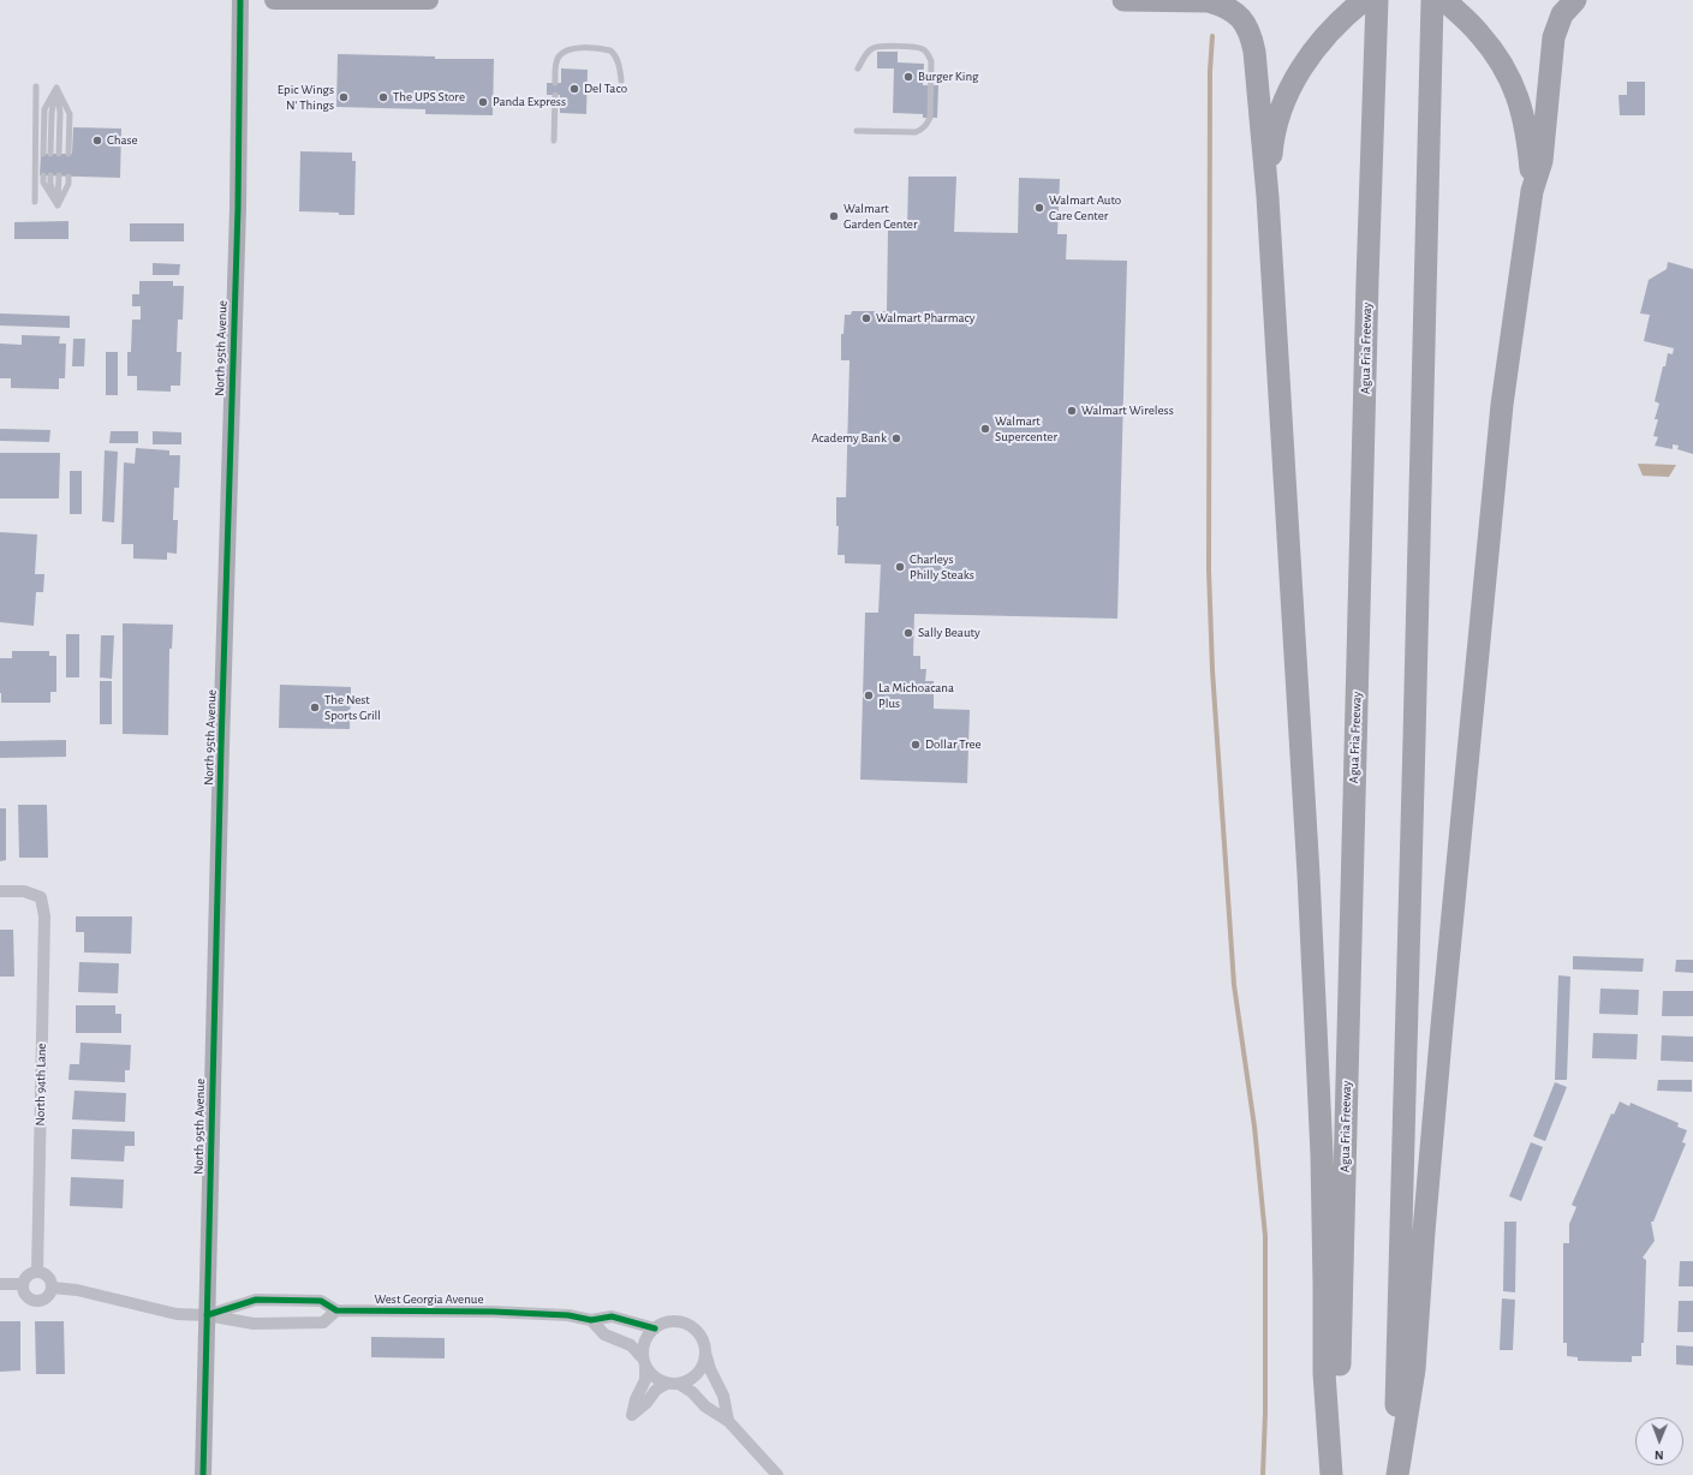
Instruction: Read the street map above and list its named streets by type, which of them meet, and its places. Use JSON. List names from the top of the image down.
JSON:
{
  "streets": {
    "highway": ["Agua Fria Freeway"],
    "street": ["North 95th Avenue", "North 94th Lane", "West Georgia Avenue"]
  },
  "crossings": [
    ["North 95th Avenue", "West Georgia Avenue"],
    ["North 94th Lane", "West Georgia Avenue"]
  ],
  "places": [
    "Burger King",
    "Del Taco",
    "Epic Wings N' Things",
    "The UPS Store",
    "Panda Express",
    "Chase",
    "Walmart Auto Care Center",
    "Walmart Garden Center",
    "Walmart Pharmacy",
    "Walmart Wireless",
    "Walmart Supercenter",
    "Academy Bank",
    "Charleys Philly Steaks",
    "Sally Beauty",
    "La Michoacana Plus",
    "The Nest Sports Grill",
    "Dollar Tree"
  ],
  "north": "bottom"
}
